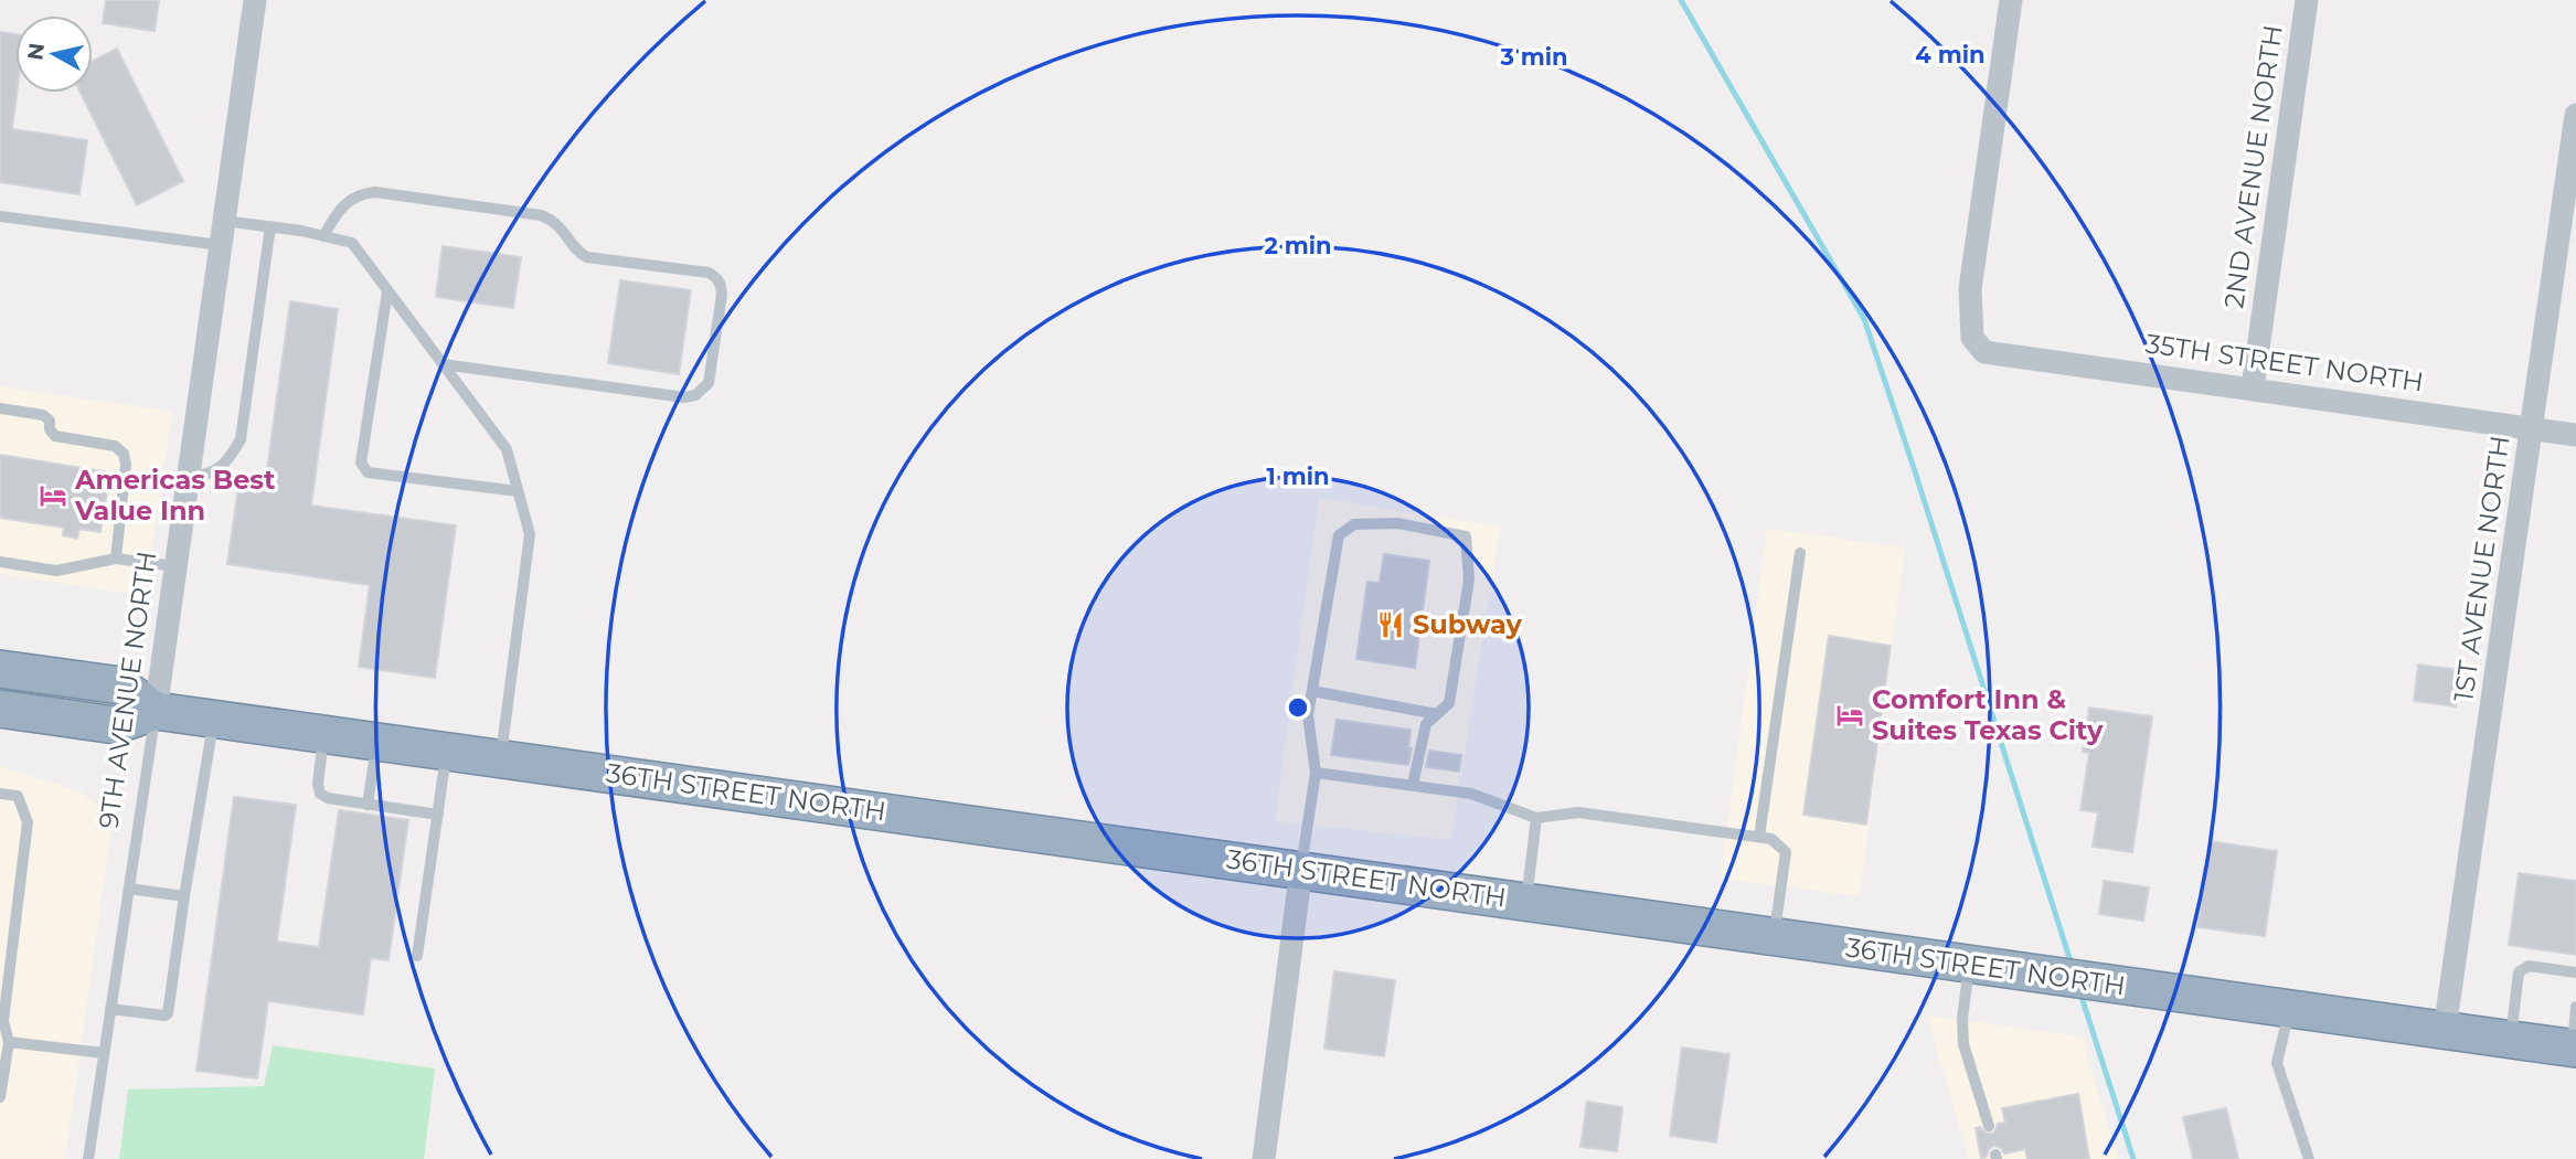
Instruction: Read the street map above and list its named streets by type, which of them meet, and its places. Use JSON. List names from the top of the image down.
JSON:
{
  "streets": {
    "highway": ["36TH STREET NORTH"],
    "street": [
      "2ND AVENUE NORTH",
      "35TH STREET NORTH",
      "1ST AVENUE NORTH",
      "9TH AVENUE NORTH"
    ]
  },
  "crossings": [
    ["2ND AVENUE NORTH", "35TH STREET NORTH"],
    ["35TH STREET NORTH", "1ST AVENUE NORTH"],
    ["1ST AVENUE NORTH", "36TH STREET NORTH"],
    ["9TH AVENUE NORTH", "36TH STREET NORTH"]
  ],
  "places": {
    "hotel": ["Americas Best Value Inn", "Comfort Inn & Suites Texas City"],
    "restaurant": ["Subway"]
  },
  "north": "left",
  "rings": [
    "4 min",
    "3 min",
    "2 min",
    "1 min"
  ]
}
